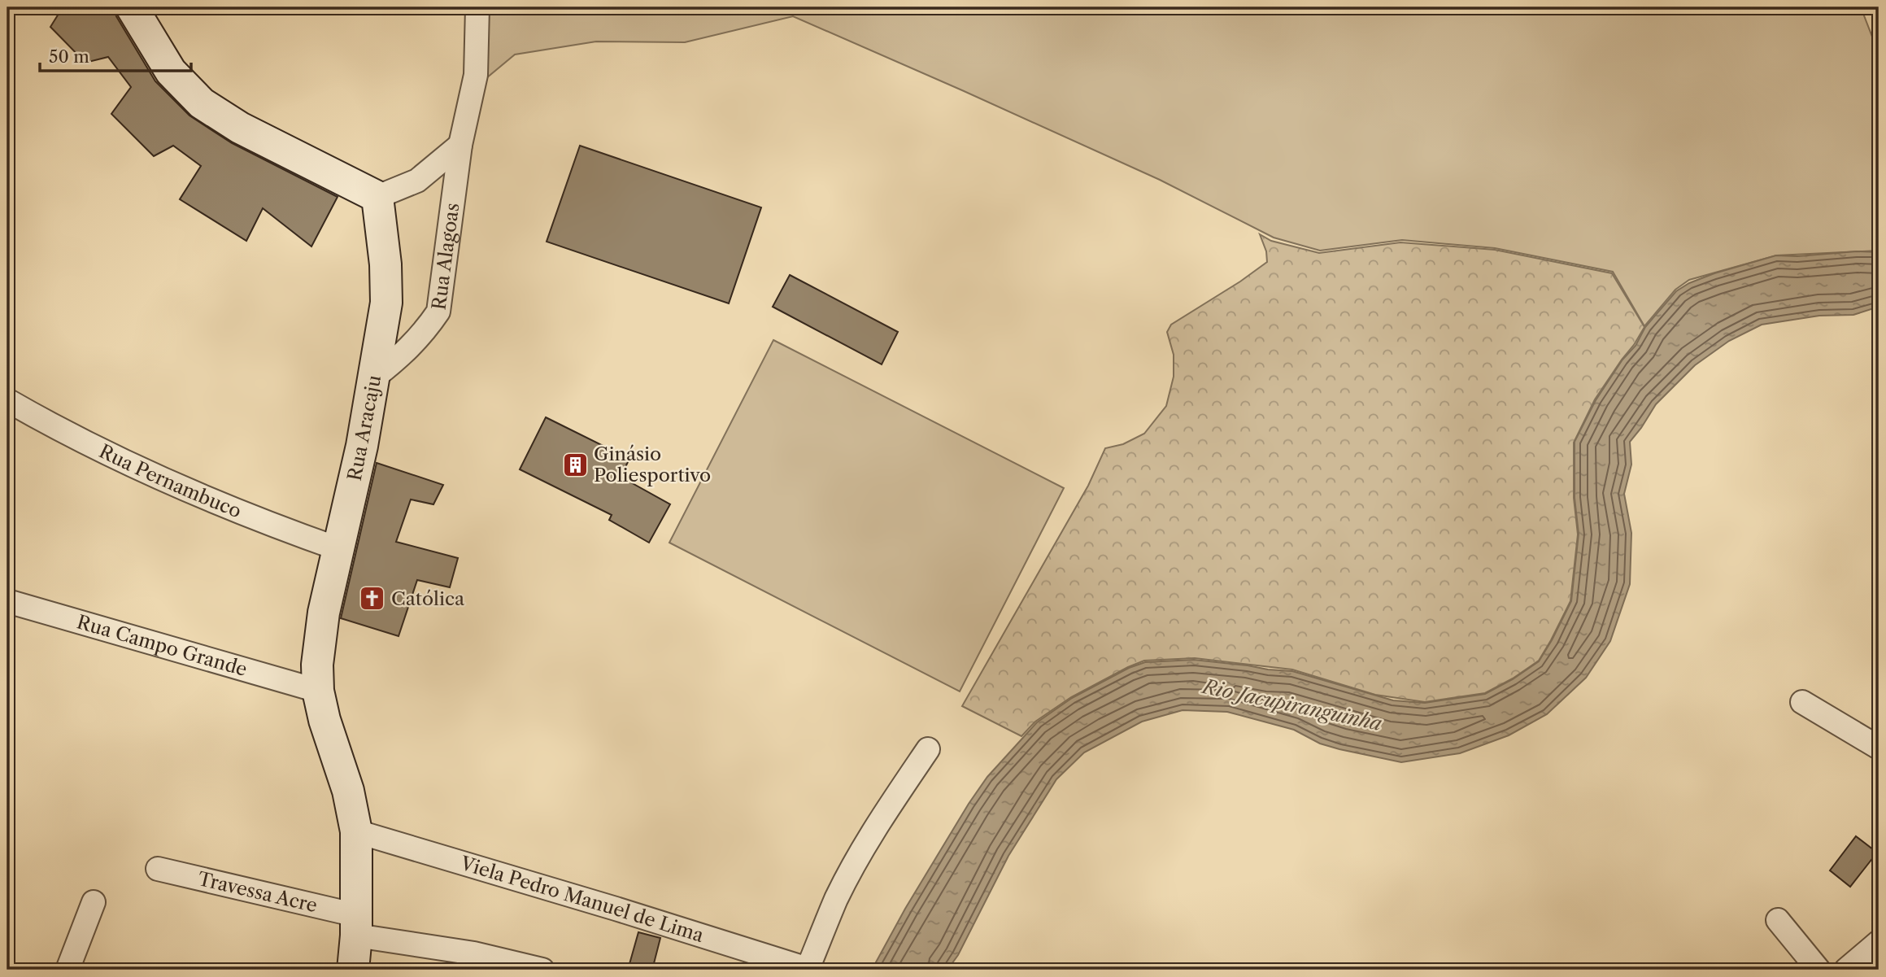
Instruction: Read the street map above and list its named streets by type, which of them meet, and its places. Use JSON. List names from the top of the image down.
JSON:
{
  "streets": {
    "street": [
      "Rua Alagoas",
      "Rua Aracaju",
      "Rua Pernambuco",
      "Rua Campo Grande",
      "Travessa Acre",
      "Viela Pedro Manuel de Lima"
    ]
  },
  "crossings": [
    ["Rua Alagoas", "Rua Aracaju"],
    ["Rua Aracaju", "Rua Pernambuco"],
    ["Rua Aracaju", "Rua Campo Grande"],
    ["Rua Aracaju", "Travessa Acre"],
    ["Rua Aracaju", "Viela Pedro Manuel de Lima"]
  ],
  "water": ["Rio Jacupiranguinha"],
  "places": {
    "building": ["Ginásio Poliesportivo"],
    "church": ["Católica"]
  },
  "scale_bar": "50 m"
}
